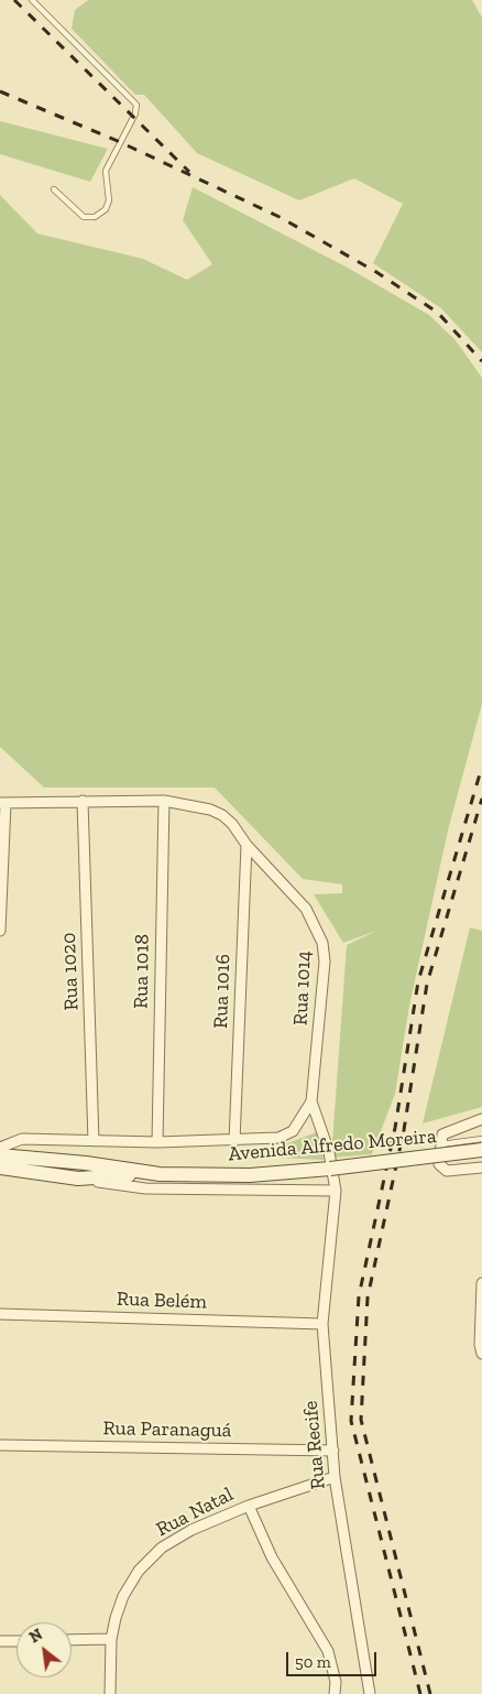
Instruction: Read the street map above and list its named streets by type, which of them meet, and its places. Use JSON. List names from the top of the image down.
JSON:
{
  "streets": {
    "street": [
      "Rua 1020",
      "Rua 1018",
      "Rua 1014",
      "Rua 1016",
      "Avenida Alfredo Moreira",
      "Rua Belém",
      "Rua Paranaguá",
      "Rua Recife",
      "Rua Natal"
    ]
  },
  "crossings": [
    ["Rua 1020", "Rua 1014"],
    ["Rua 1020", "Avenida Alfredo Moreira"],
    ["Rua 1018", "Rua 1014"],
    ["Rua 1018", "Avenida Alfredo Moreira"],
    ["Rua 1014", "Rua 1016"],
    ["Rua 1014", "Avenida Alfredo Moreira"],
    ["Rua 1014", "Rua Recife"],
    ["Rua 1016", "Avenida Alfredo Moreira"],
    ["Avenida Alfredo Moreira", "Rua Recife"],
    ["Rua Belém", "Rua Recife"],
    ["Rua Paranaguá", "Rua Recife"],
    ["Rua Recife", "Rua Natal"]
  ],
  "scale_bar": "50 m",
  "north": "top left"
}
